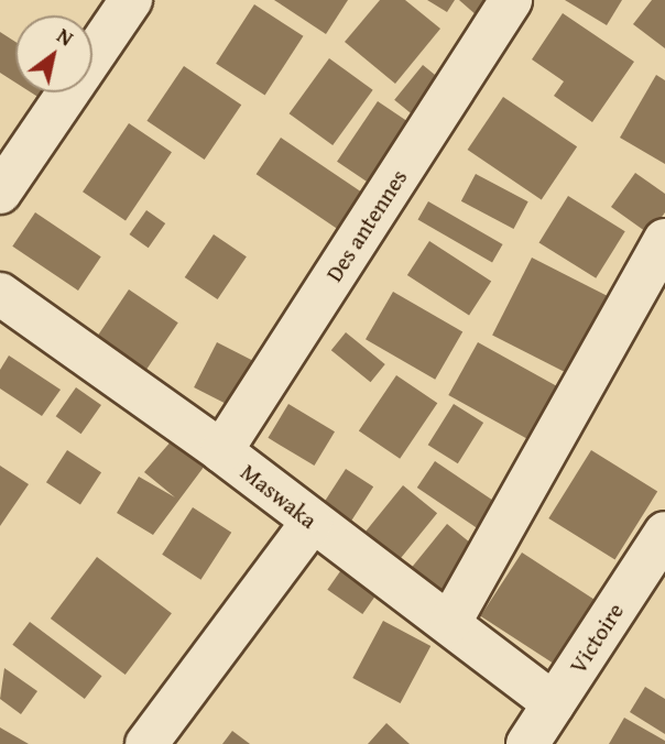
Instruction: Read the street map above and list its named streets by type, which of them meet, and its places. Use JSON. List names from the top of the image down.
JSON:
{
  "streets": {
    "street": ["Des antennes", "Maswaka", "Victoire"]
  },
  "crossings": [
    ["Des antennes", "Maswaka"],
    ["Maswaka", "Victoire"]
  ],
  "north": "top right"
}
